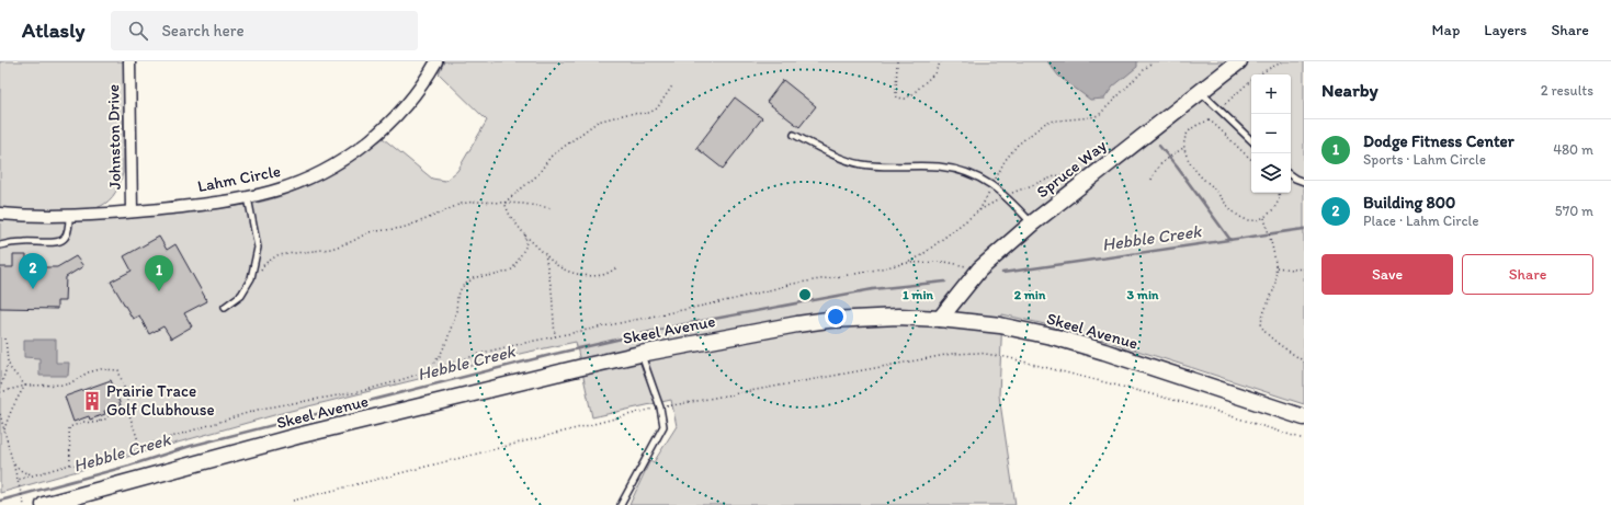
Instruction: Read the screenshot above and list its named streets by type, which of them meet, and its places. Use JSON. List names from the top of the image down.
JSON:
{
  "streets": {
    "street": [
      "Johnston Drive",
      "Spruce Way",
      "Lahm Circle",
      "Skeel Avenue"
    ]
  },
  "crossings": [
    ["Johnston Drive", "Lahm Circle"],
    ["Spruce Way", "Skeel Avenue"]
  ],
  "water": ["Hebble Creek"],
  "places": {
    "building": ["Prairie Trace Golf Clubhouse"]
  },
  "page": {
    "header": "Atlasly",
    "search": "Search here",
    "nav": ["Map", "Layers", "Share"],
    "heading": ["Nearby", "2 results"],
    "map_buttons": ["+", "−"],
    "list": [
      {
        "mark": "1",
        "name": "Dodge Fitness Center",
        "note": "Sports · Lahm Circle",
        "value": "480 m"
      },
      {
        "mark": "2",
        "name": "Building 800",
        "note": "Place · Lahm Circle",
        "value": "570 m"
      }
    ],
    "buttons": ["Save", "Share"],
    "pins": ["2", "1"]
  },
  "rings": ["1 min", "2 min", "3 min"]
}
